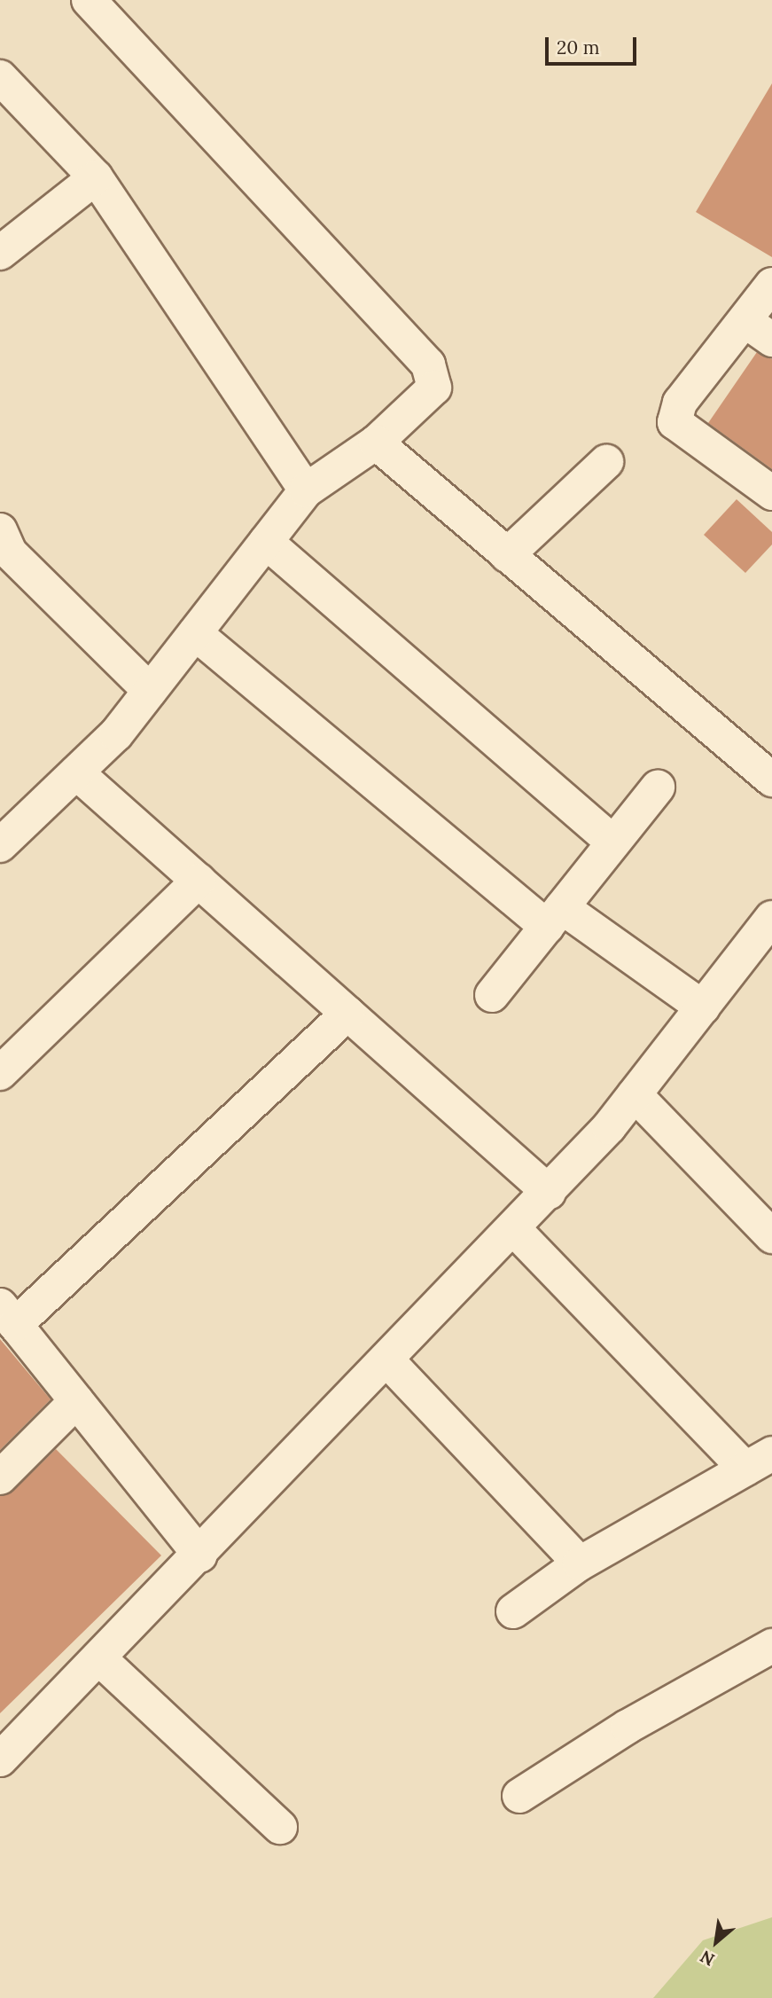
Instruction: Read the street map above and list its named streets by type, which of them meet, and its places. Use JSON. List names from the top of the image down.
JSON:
{
  "scale_bar": "20 m",
  "north": "bottom left"
}
